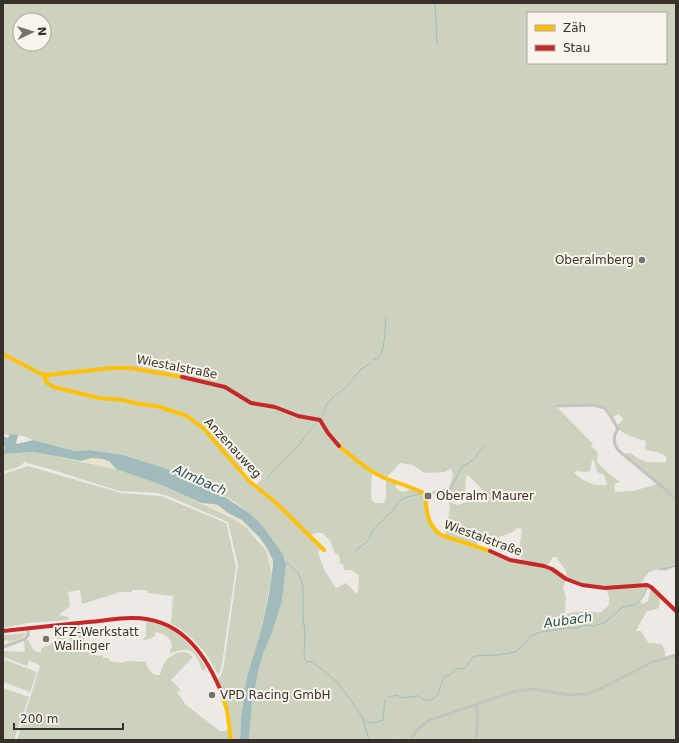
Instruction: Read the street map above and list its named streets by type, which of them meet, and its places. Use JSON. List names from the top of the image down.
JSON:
{
  "streets": {
    "street": ["Wiestalstraße", "Anzenauweg"]
  },
  "crossings": [
    ["Wiestalstraße", "Anzenauweg"]
  ],
  "water": ["Almbach", "Aubach"],
  "places": {
    "other": ["Oberalmberg", "KFZ-Werkstatt Wallinger", "VPD Racing GmbH"],
    "transit": ["Oberalm Maurer"]
  },
  "legend": ["Zäh", "Stau"],
  "scale_bar": "200 m",
  "north": "right"
}
